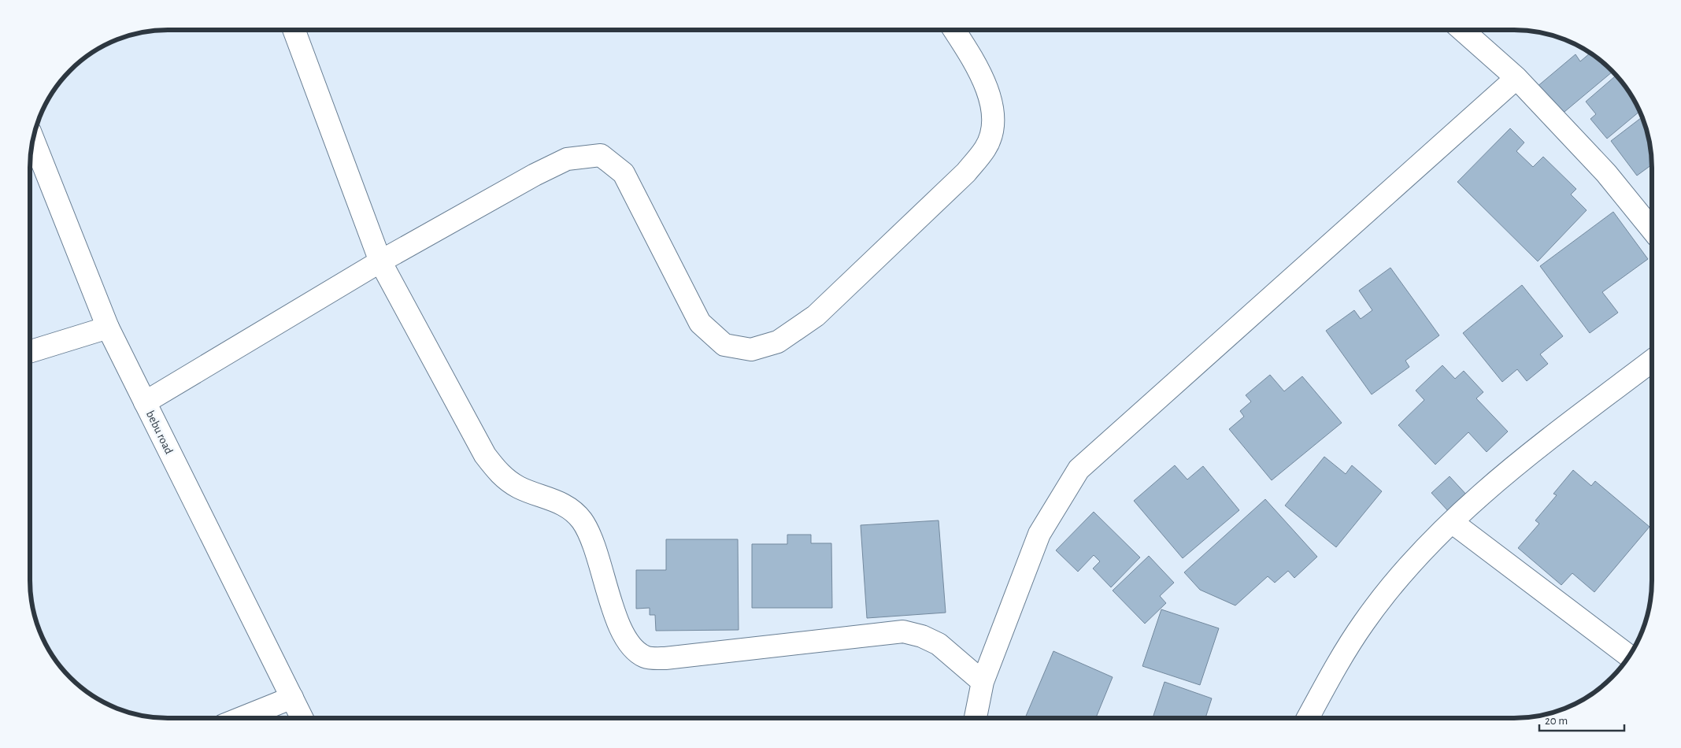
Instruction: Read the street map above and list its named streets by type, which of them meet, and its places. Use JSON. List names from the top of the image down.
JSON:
{
  "streets": {
    "street": ["bebu road"]
  },
  "scale_bar": "20 m"
}
